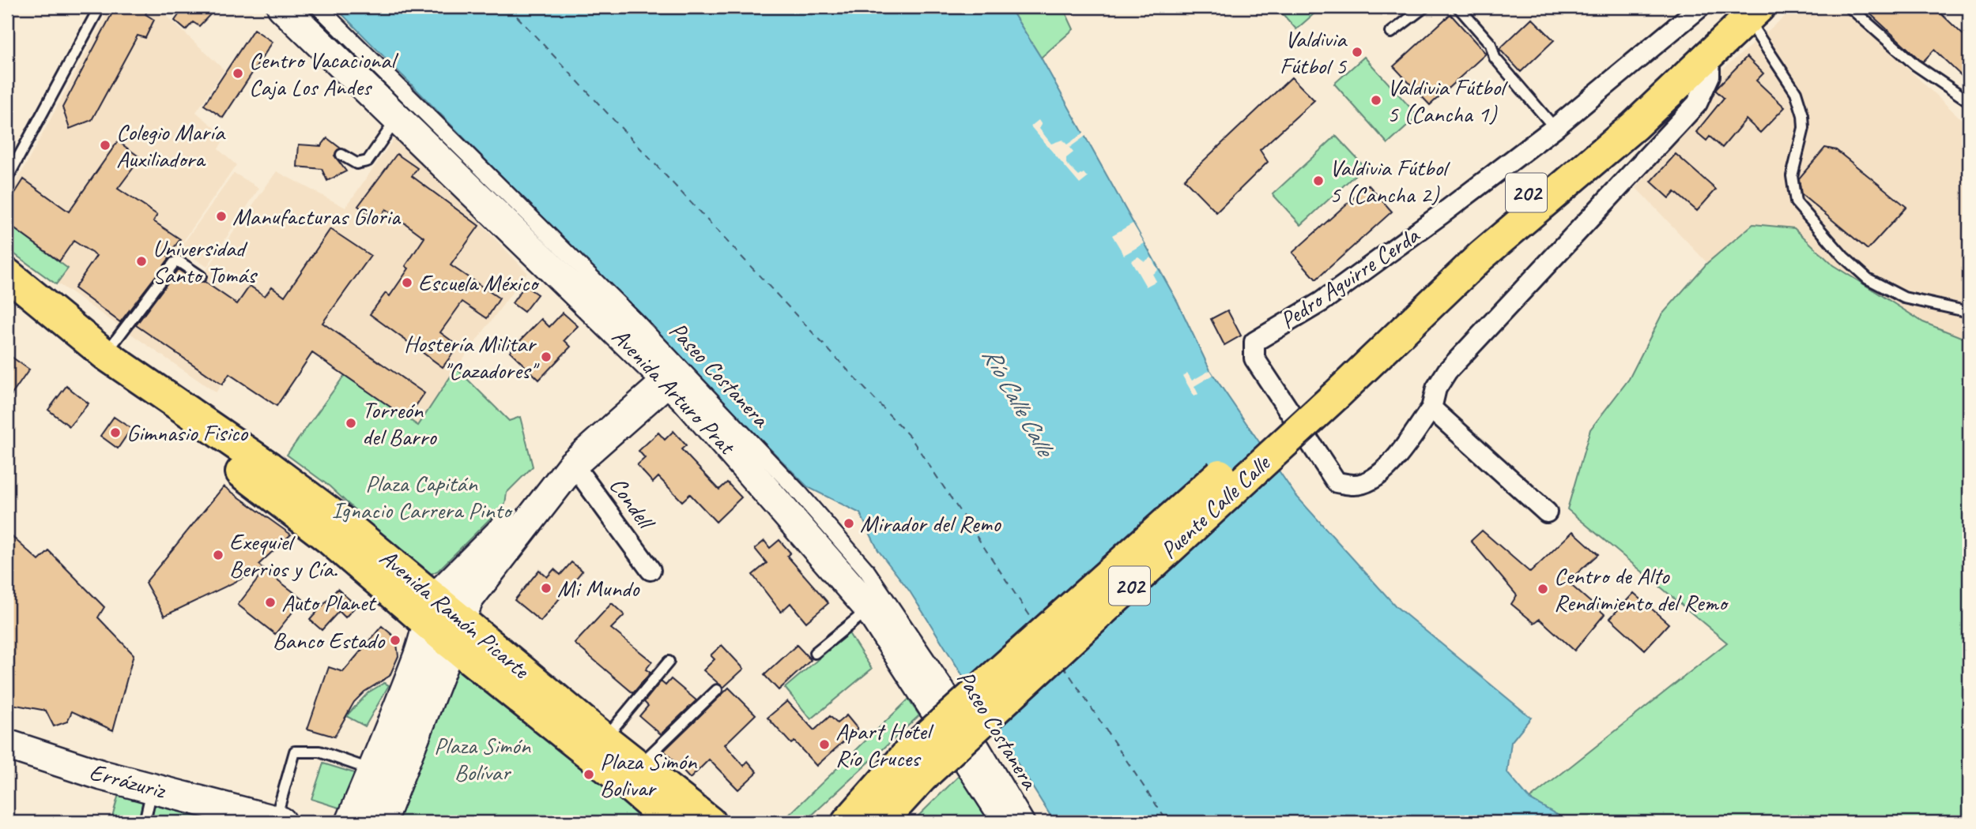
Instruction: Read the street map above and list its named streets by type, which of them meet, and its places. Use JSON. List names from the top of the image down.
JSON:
{
  "streets": {
    "main road": [
      "202",
      "Pedro Aguirre Cerda",
      "Avenida Arturo Prat",
      "Puente Calle Calle",
      "Avenida Ramón Picarte",
      "Errázuriz"
    ],
    "street": ["Paseo Costanera", "Condell"]
  },
  "crossings": [
    ["202", "Pedro Aguirre Cerda"],
    ["202", "Puente Calle Calle"],
    ["Pedro Aguirre Cerda", "Puente Calle Calle"]
  ],
  "water": ["Río Calle Calle"],
  "parks": ["Plaza Capitán Ignacio Carrera Pinto", "Plaza Simón Bolívar"],
  "places": [
    "Valdivia Fútbol 5",
    "Centro Vacacional Caja Los Andes",
    "Valdivia Fútbol 5 (Cancha 1)",
    "Colegio María Auxiliadora",
    "Valdivia Fútbol 5 (Cancha 2)",
    "Manufacturas Gloria",
    "Universidad Santo Tomás",
    "Escuela México",
    "Hostería Militar \"Cazadores\"",
    "Torreón del Barro",
    "Gimnasio Fisico",
    "Mirador del Remo",
    "Exequiel Berrios y Cía.",
    "Mi Mundo",
    "Centro de Alto Rendimiento del Remo",
    "Auto Planet",
    "Banco Estado",
    "Apart Hotel Río Cruces",
    "Plaza Simón Bolivar"
  ]
}
